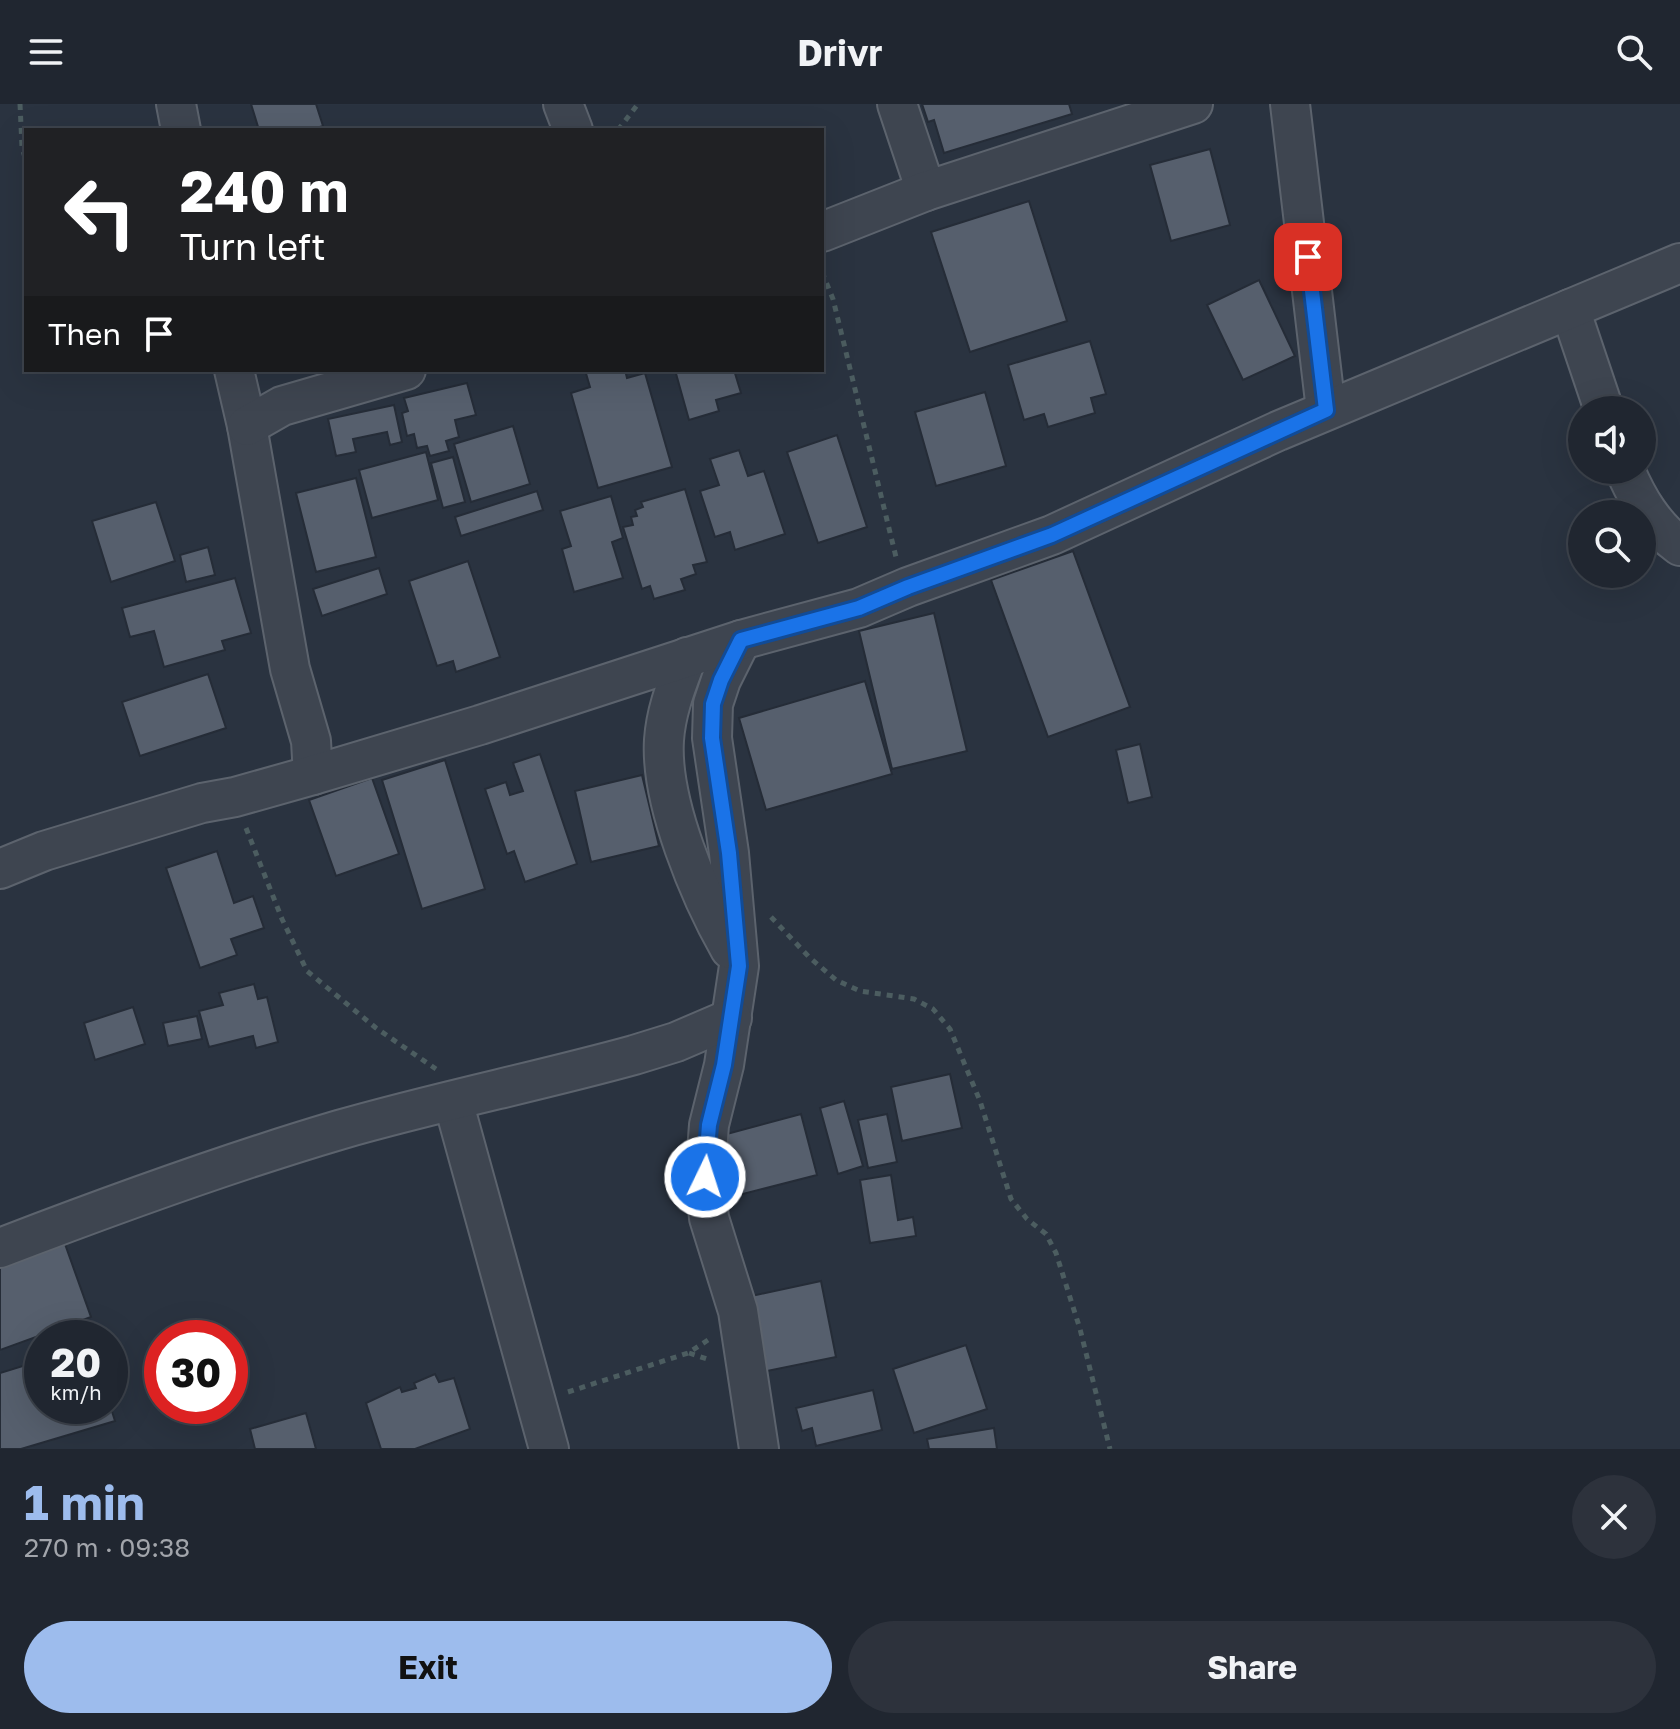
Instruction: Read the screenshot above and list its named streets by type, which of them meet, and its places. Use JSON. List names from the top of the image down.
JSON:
{
  "page": {
    "header": "Drivr",
    "turn": ["240 m", "Turn left"],
    "then": "Then",
    "speed": "20 km/h",
    "limit": "30",
    "heading": ["1 min", "270 m · 09:38"],
    "buttons": ["Exit", "Share"]
  }
}
